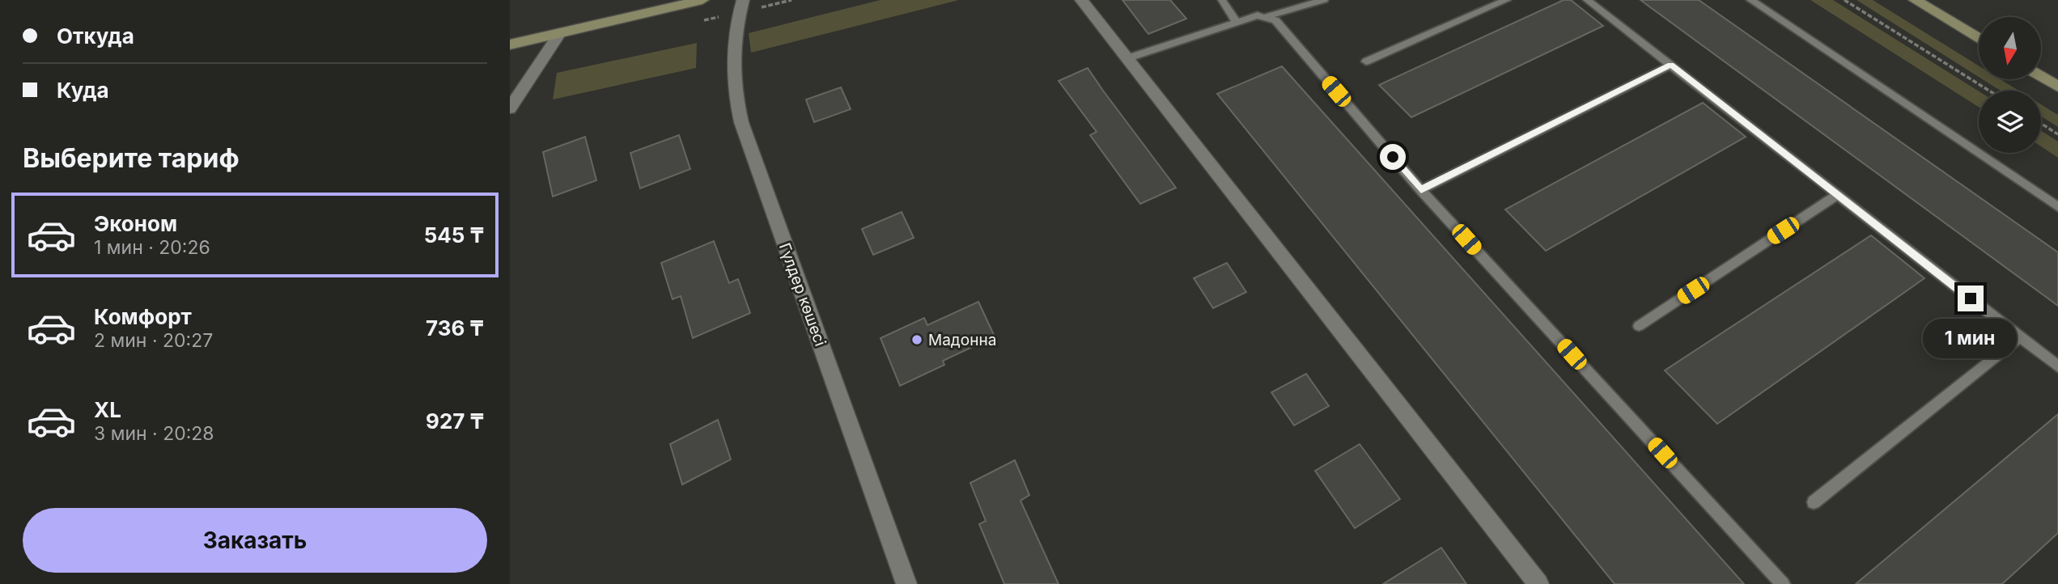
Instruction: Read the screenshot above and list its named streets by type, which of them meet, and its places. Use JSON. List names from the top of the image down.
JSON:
{
  "streets": {
    "street": ["Гүлдер көшесі"]
  },
  "places": ["Мадонна"],
  "north": "bottom",
  "page": {
    "banner": ["Откуда", "Куда"],
    "heading": "Выберите тариф",
    "list": [
      {
        "name": "Эконом",
        "note": "1 мин · 20:26",
        "value": "545 ₸"
      },
      {
        "name": "Комфорт",
        "note": "2 мин · 20:27",
        "value": "736 ₸"
      },
      {
        "name": "XL",
        "note": "3 мин · 20:28",
        "value": "927 ₸"
      }
    ],
    "bubble": "1 мин",
    "buttons": "Заказать"
  }
}
